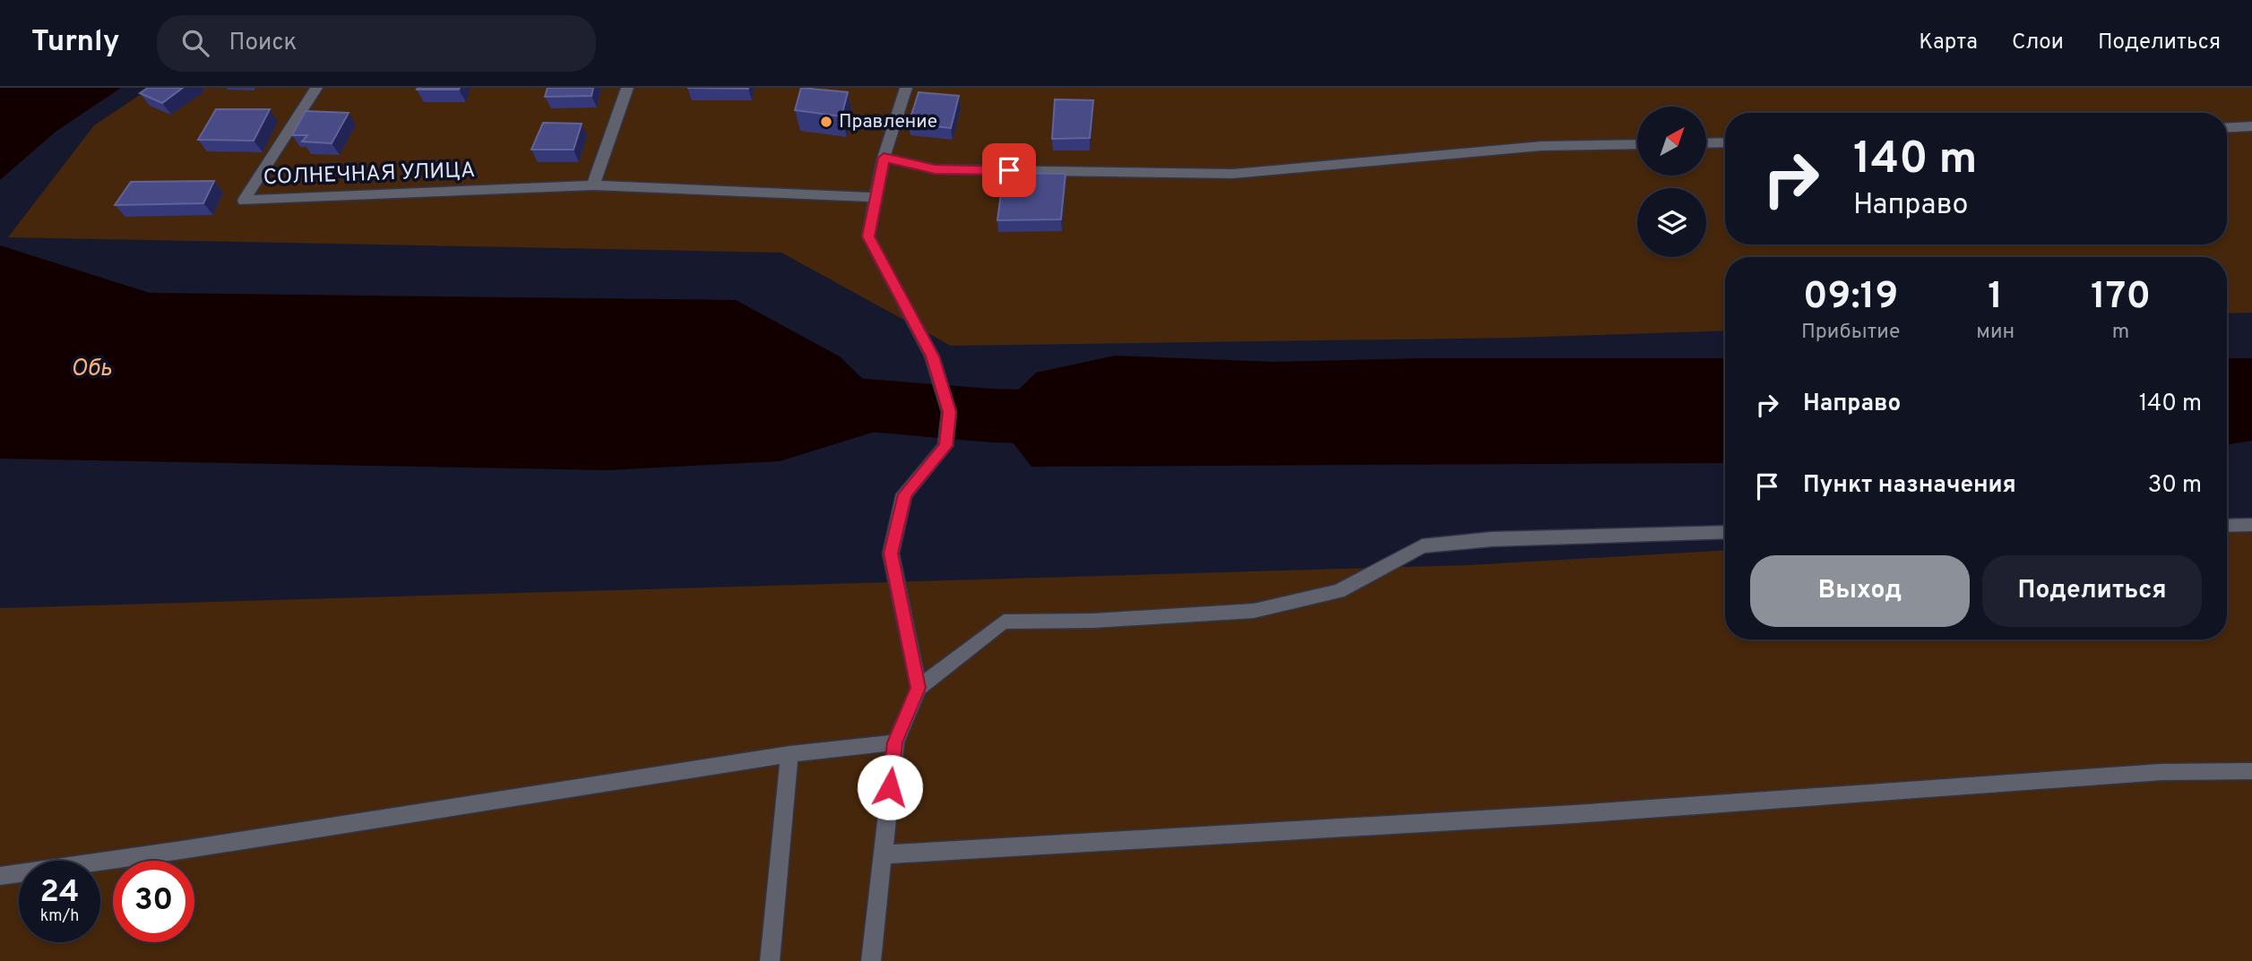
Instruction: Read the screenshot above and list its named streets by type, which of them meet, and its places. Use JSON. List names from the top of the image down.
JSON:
{
  "streets": {
    "street": ["СОЛНЕЧНАЯ УЛИЦА"]
  },
  "water": ["Обь"],
  "places": ["Правление"],
  "north": "top right",
  "page": {
    "header": "Turnly",
    "search": "Поиск",
    "nav": ["Карта", "Слои", "Поделиться"],
    "turn": ["140 m", "Направо"],
    "eta": [
      "09:19",
      "Прибытие",
      "1",
      "мин",
      "170",
      "m"
    ],
    "list": [
      {
        "name": "Направо",
        "value": "140 m"
      },
      {
        "name": "Пункт назначения",
        "value": "30 m"
      }
    ],
    "buttons": ["Выход", "Поделиться"],
    "speed": "24 km/h",
    "limit": "30"
  }
}
